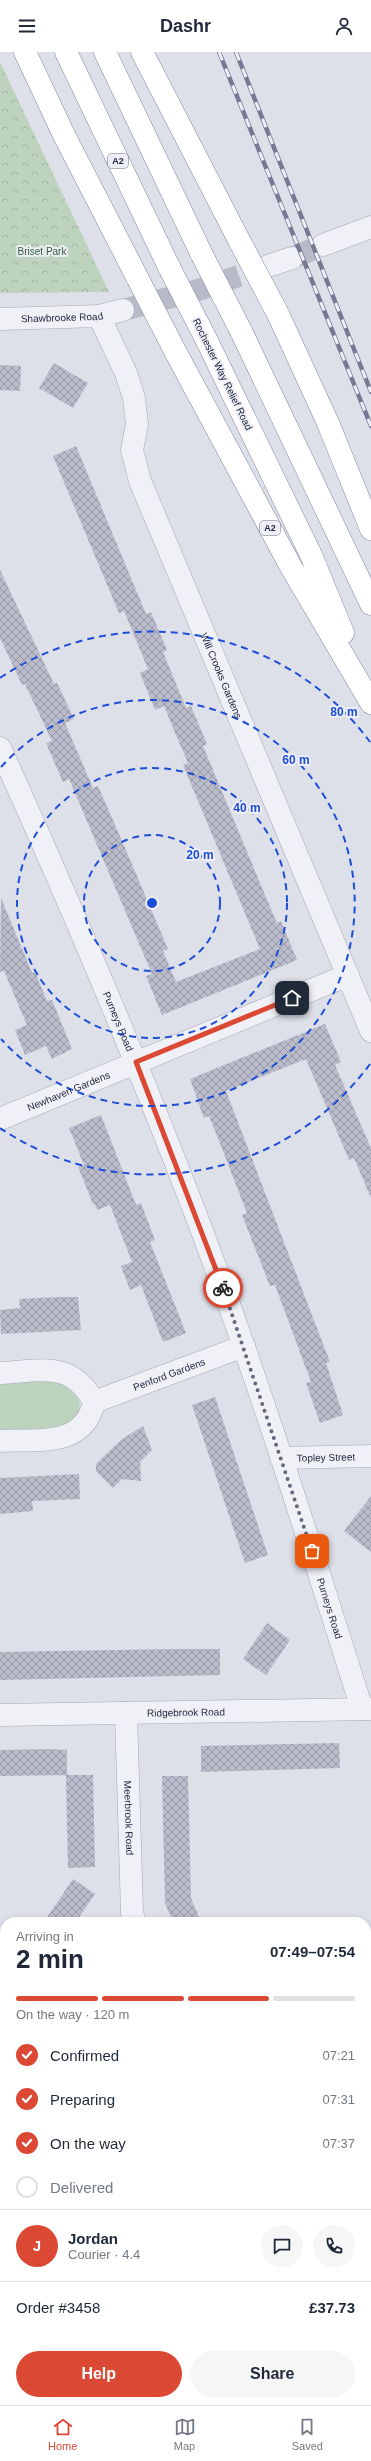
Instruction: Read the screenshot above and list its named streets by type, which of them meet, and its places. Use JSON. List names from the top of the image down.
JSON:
{
  "streets": {
    "highway": ["A2", "Rochester Way Relief Road"],
    "street": [
      "Shawbrooke Road",
      "Will Crooks Gardens",
      "Purneys Road",
      "Newhaven Gardens",
      "Penford Gardens",
      "Topley Street",
      "Ridgebrook Road",
      "Meerbrook Road"
    ]
  },
  "crossings": [
    ["Shawbrooke Road", "Will Crooks Gardens"],
    ["Will Crooks Gardens", "Newhaven Gardens"],
    ["Purneys Road", "Newhaven Gardens"],
    ["Purneys Road", "Penford Gardens"],
    ["Purneys Road", "Topley Street"],
    ["Purneys Road", "Ridgebrook Road"],
    ["Ridgebrook Road", "Meerbrook Road"]
  ],
  "parks": ["Briset Park"],
  "page": {
    "header": "Dashr",
    "heading": ["2 min", "Arriving in", "07:49–07:54"],
    "panel": [
      "Jordan",
      "Courier · 4.4",
      "Order #3458",
      "£37.73"
    ],
    "bar": "On the way · 120 m",
    "list": [
      ["Confirmed", "07:21"],
      ["Preparing", "07:31"],
      ["On the way", "07:37"],
      "Delivered"
    ],
    "round": "J",
    "buttons": ["Help", "Share"],
    "tabs": ["Home", "Map", "Saved"]
  },
  "rings": [
    "80 m",
    "60 m",
    "40 m",
    "20 m"
  ]
}
